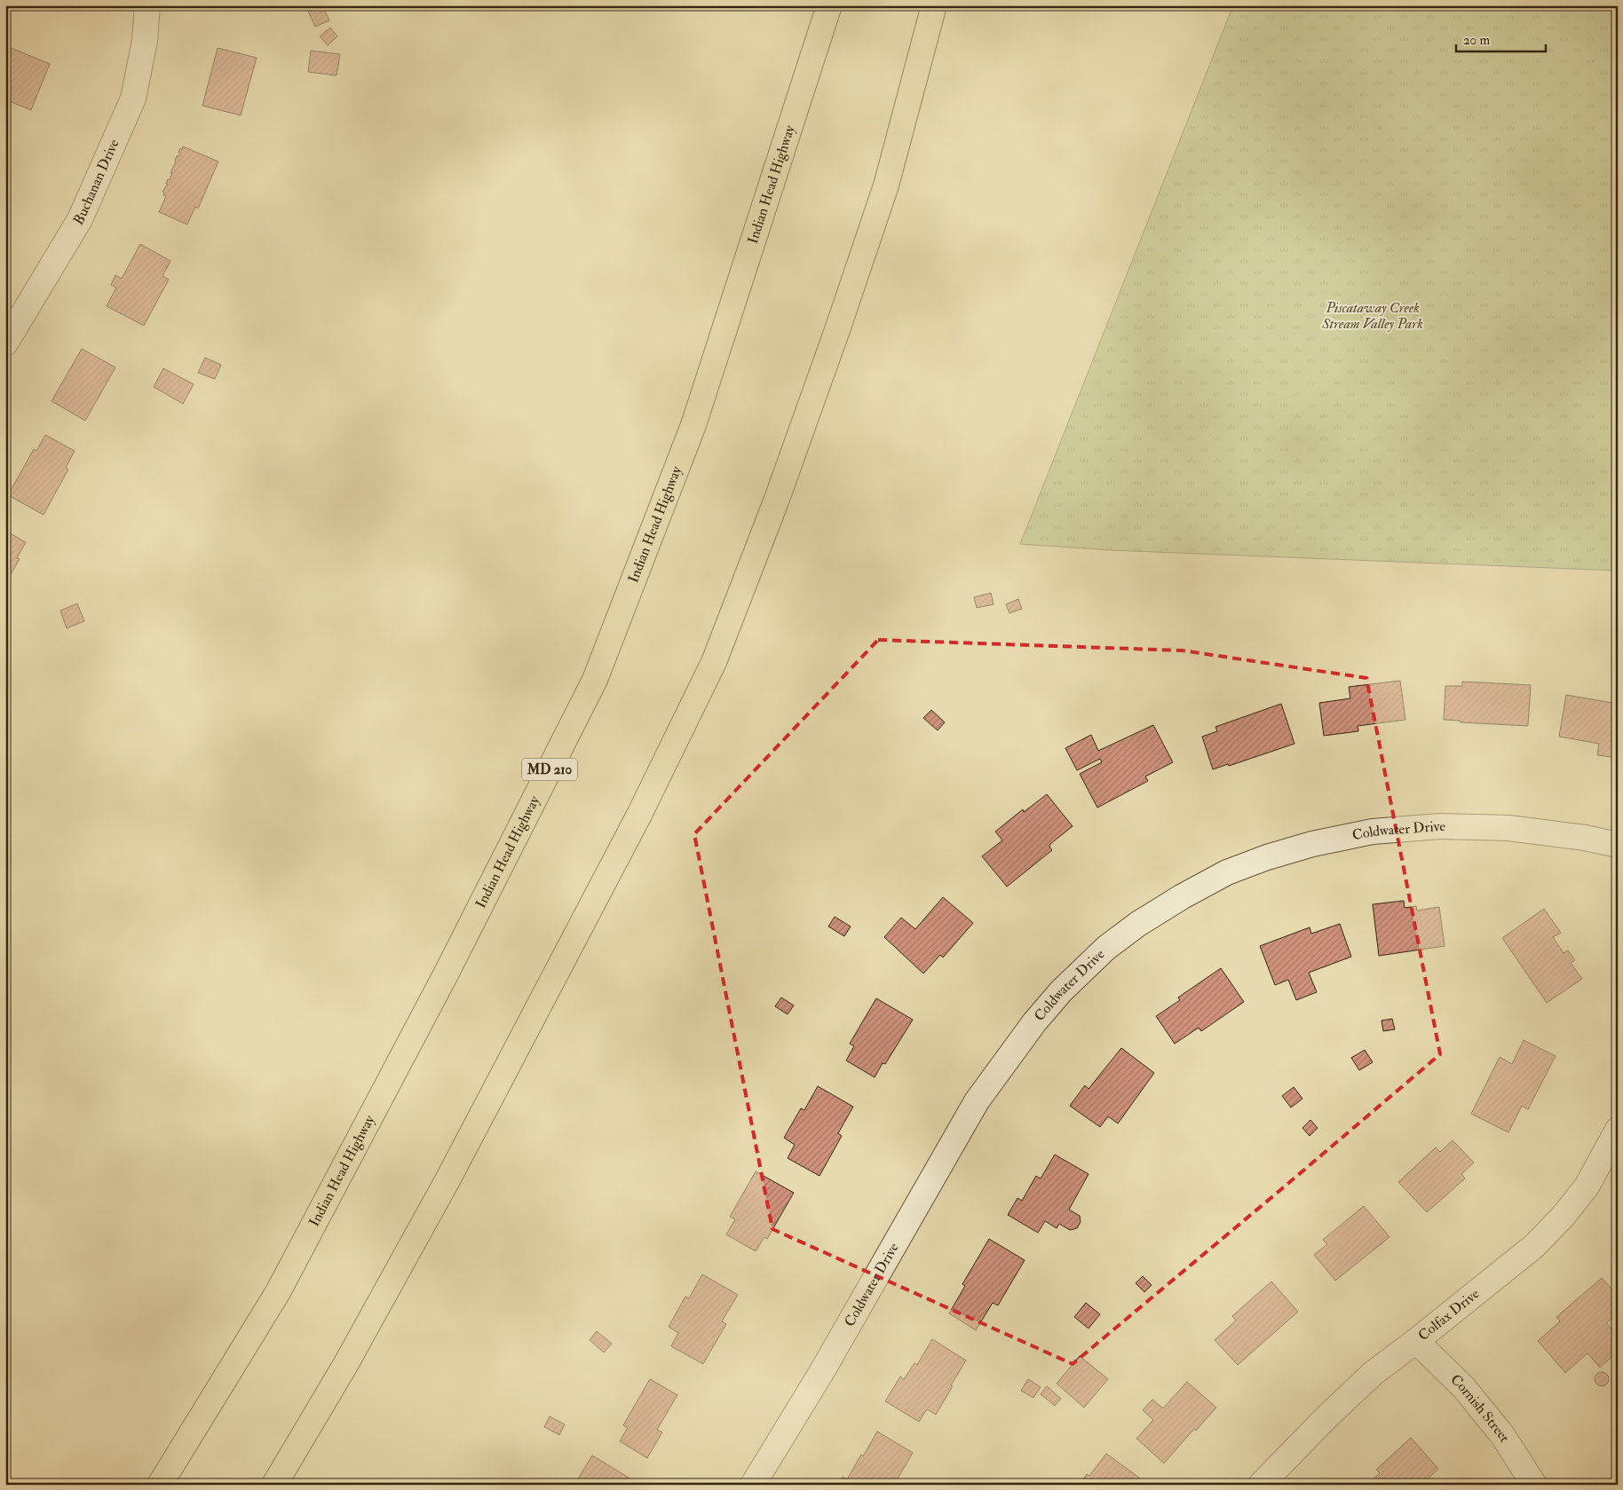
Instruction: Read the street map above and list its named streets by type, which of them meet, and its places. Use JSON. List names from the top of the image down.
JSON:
{
  "streets": {
    "highway": ["Indian Head Highway", "MD 210"],
    "street": [
      "Buchanan Drive",
      "Coldwater Drive",
      "Colfax Drive",
      "Cornish Street"
    ]
  },
  "crossings": [
    ["Colfax Drive", "Cornish Street"]
  ],
  "parks": ["Piscataway Creek Stream Valley Park"],
  "scale_bar": "20 m"
}
